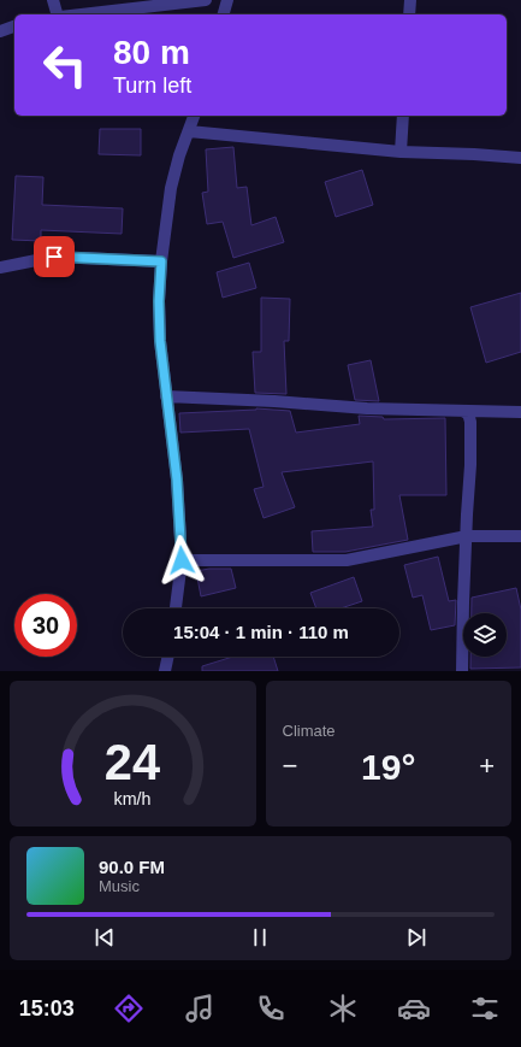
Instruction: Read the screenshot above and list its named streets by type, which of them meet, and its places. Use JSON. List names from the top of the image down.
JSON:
{
  "page": {
    "turn": ["80 m", "Turn left"],
    "limit": "30",
    "trip": "15:04 · 1 min · 110 m",
    "tile": "Climate",
    "heat": ["−", "19°", "+"],
    "song": ["90.0 FM", "Music"],
    "tabs": "15:03",
    "gauge": ["24", "km/h"]
  }
}
